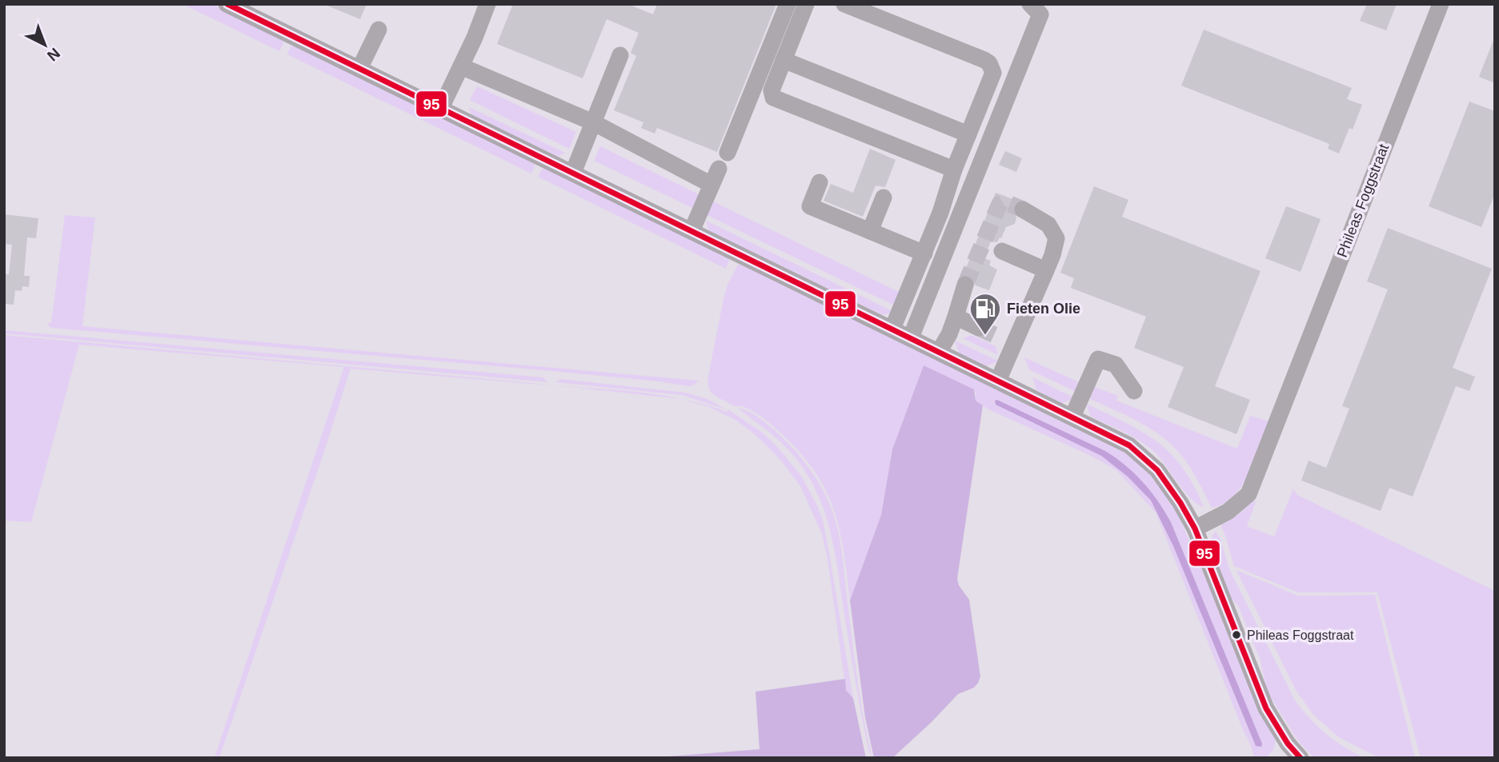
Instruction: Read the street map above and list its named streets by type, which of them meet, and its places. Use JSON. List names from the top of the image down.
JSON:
{
  "streets": {
    "street": ["Phileas Foggstraat"]
  },
  "places": {
    "fuel station": ["Fieten Olie"],
    "other": ["Phileas Foggstraat"]
  },
  "lines": ["transit line 95"],
  "north": "bottom right"
}
